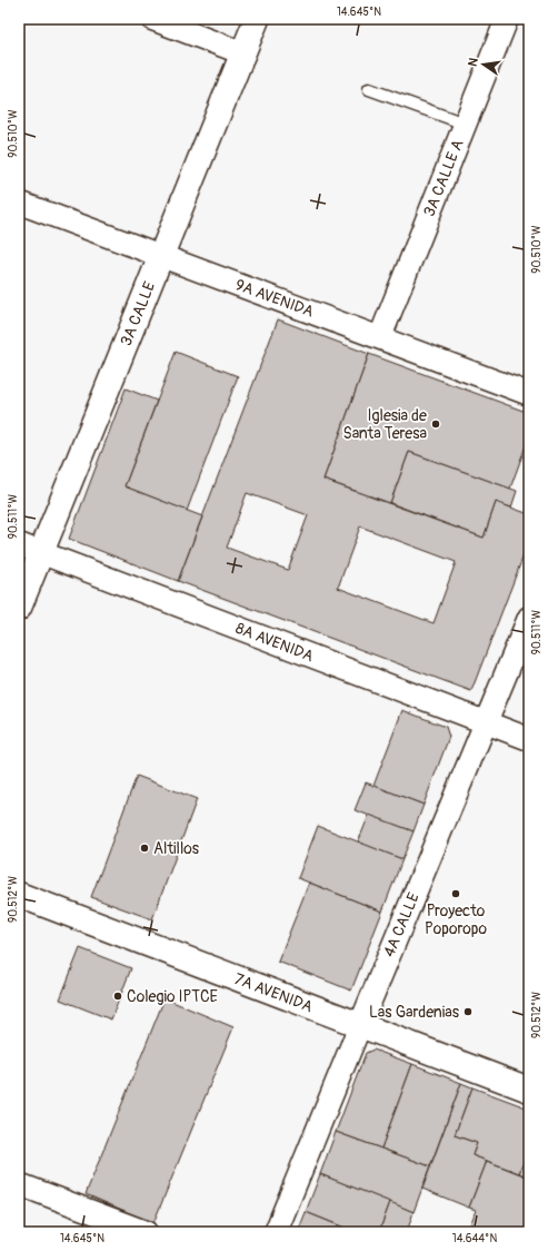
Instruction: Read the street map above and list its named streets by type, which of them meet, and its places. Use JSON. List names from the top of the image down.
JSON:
{
  "streets": {
    "street": [
      "3A CALLE A",
      "9A AVENIDA",
      "3A CALLE",
      "8A AVENIDA",
      "4A CALLE",
      "7A AVENIDA"
    ]
  },
  "crossings": [
    ["3A CALLE A", "9A AVENIDA"],
    ["9A AVENIDA", "3A CALLE"],
    ["3A CALLE", "8A AVENIDA"],
    ["8A AVENIDA", "4A CALLE"],
    ["4A CALLE", "7A AVENIDA"]
  ],
  "places": [
    "Iglesia de Santa Teresa",
    "Altillos",
    "Proyecto Poporopo",
    "Colegio IPTCE",
    "Las Gardenias"
  ],
  "north": "left",
  "coordinates": [
    "14.645°N",
    "90.510°W",
    "90.511°W",
    "90.512°W",
    "14.644°N"
  ]
}
